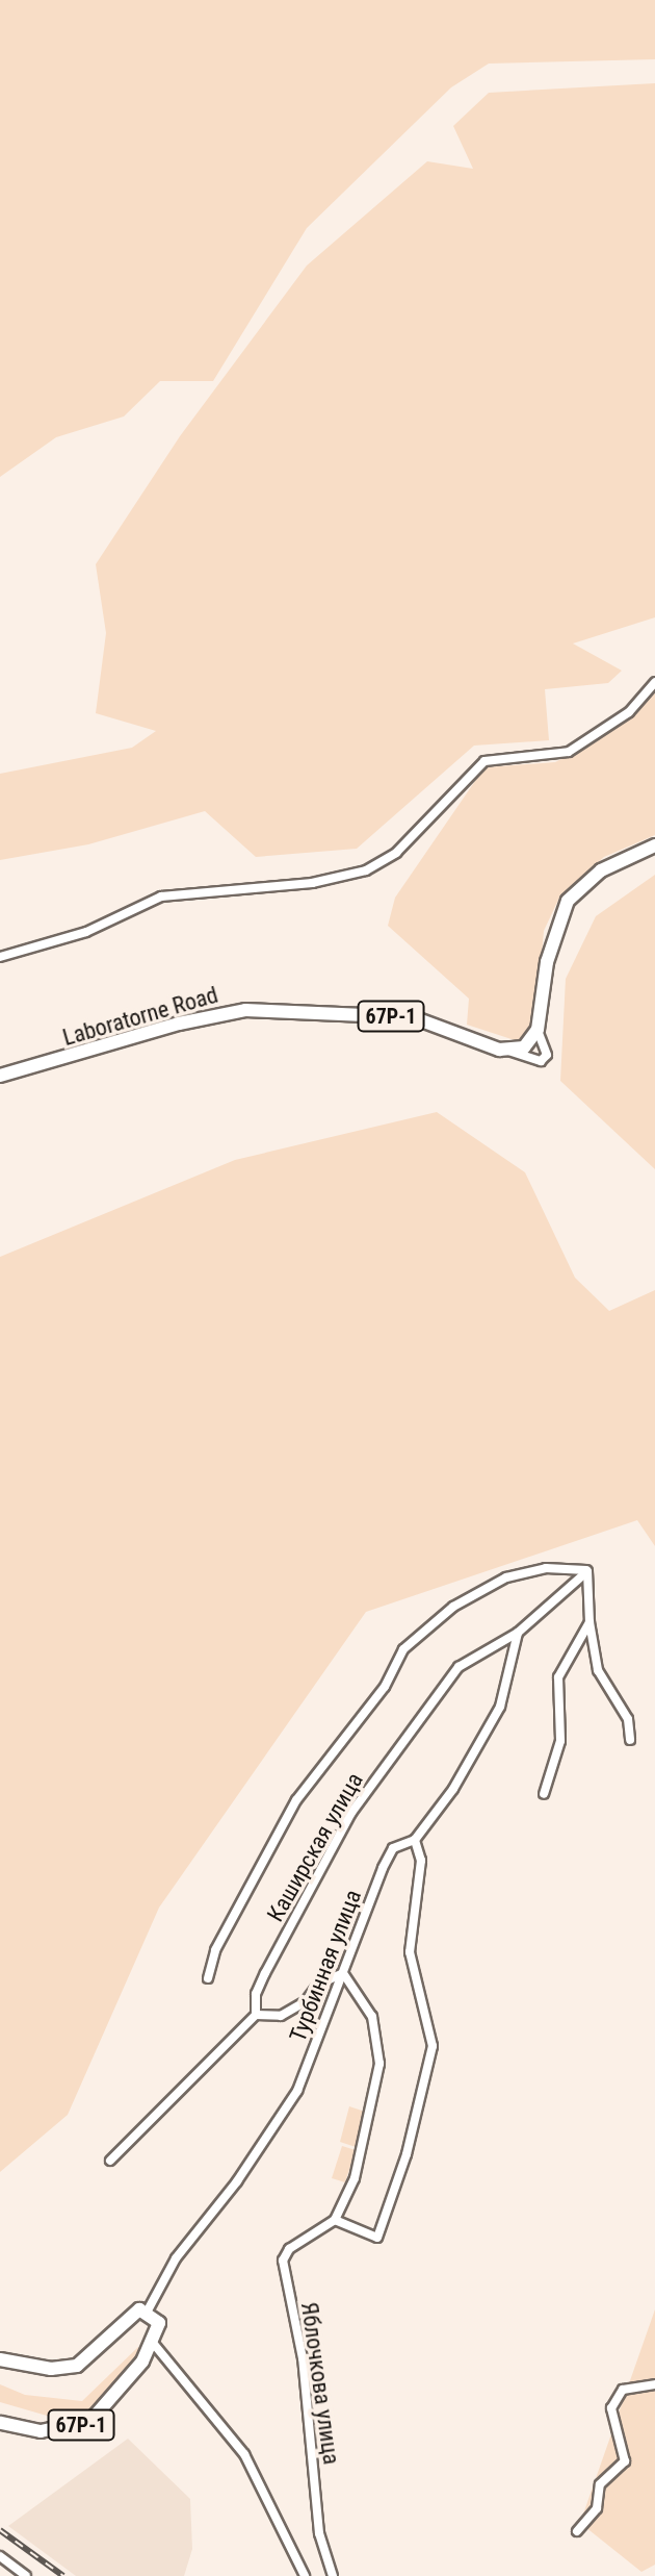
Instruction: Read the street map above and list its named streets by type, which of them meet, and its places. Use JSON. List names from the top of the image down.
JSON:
{
  "streets": {
    "main road": ["Laboratorne Road", "67Р-1"],
    "street": ["Каширская улица", "Турбинная улица", "Яблочкова улица"]
  },
  "crossings": [
    ["Каширская улица", "Турбинная улица"]
  ]
}
